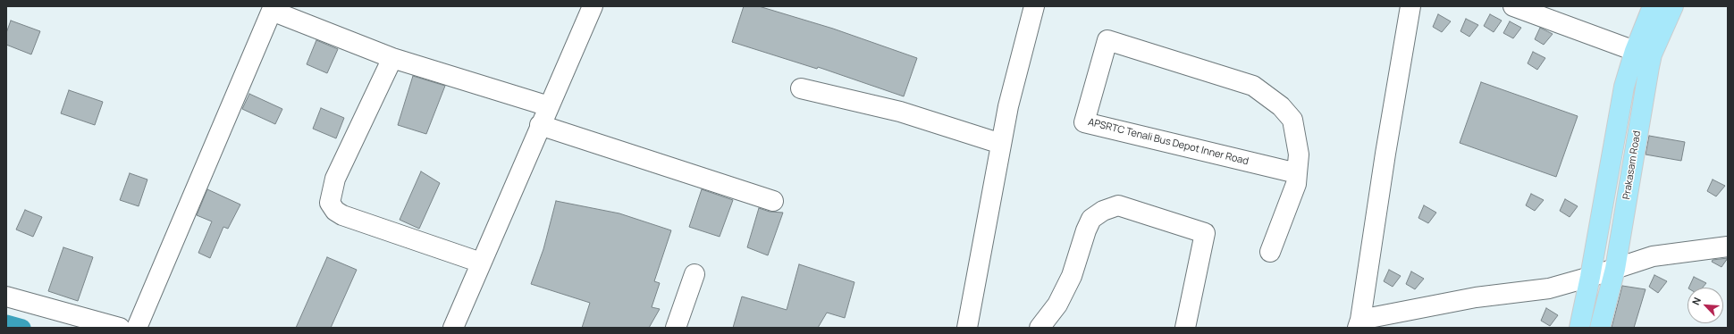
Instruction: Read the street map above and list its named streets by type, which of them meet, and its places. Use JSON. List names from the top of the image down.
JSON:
{
  "streets": {
    "main road": ["Prakasam Road"],
    "street": ["APSRTC Tenali Bus Depot Inner Road"]
  },
  "north": "top left"
}
